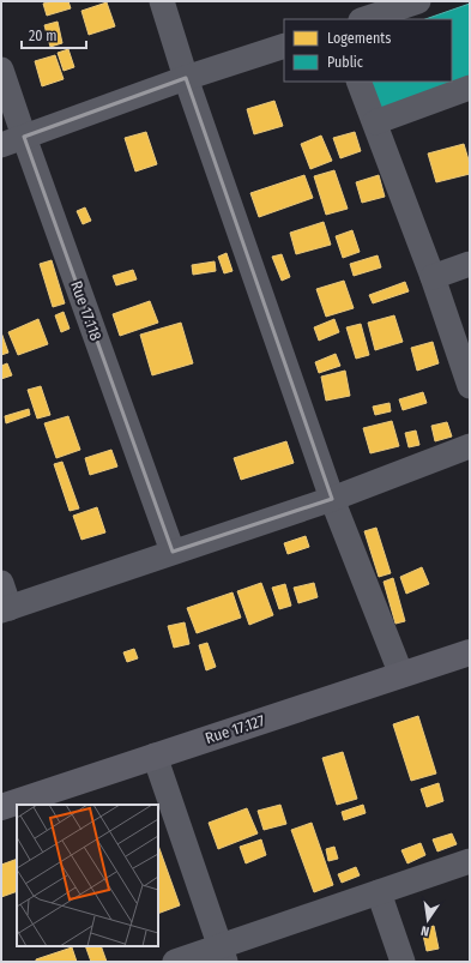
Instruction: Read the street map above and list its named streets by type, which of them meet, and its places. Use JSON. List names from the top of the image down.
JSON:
{
  "streets": {
    "street": ["Rue 17.118", "Rue 17.127"]
  },
  "legend": ["Logements", "Public"],
  "scale_bar": "20 m",
  "north": "bottom"
}
